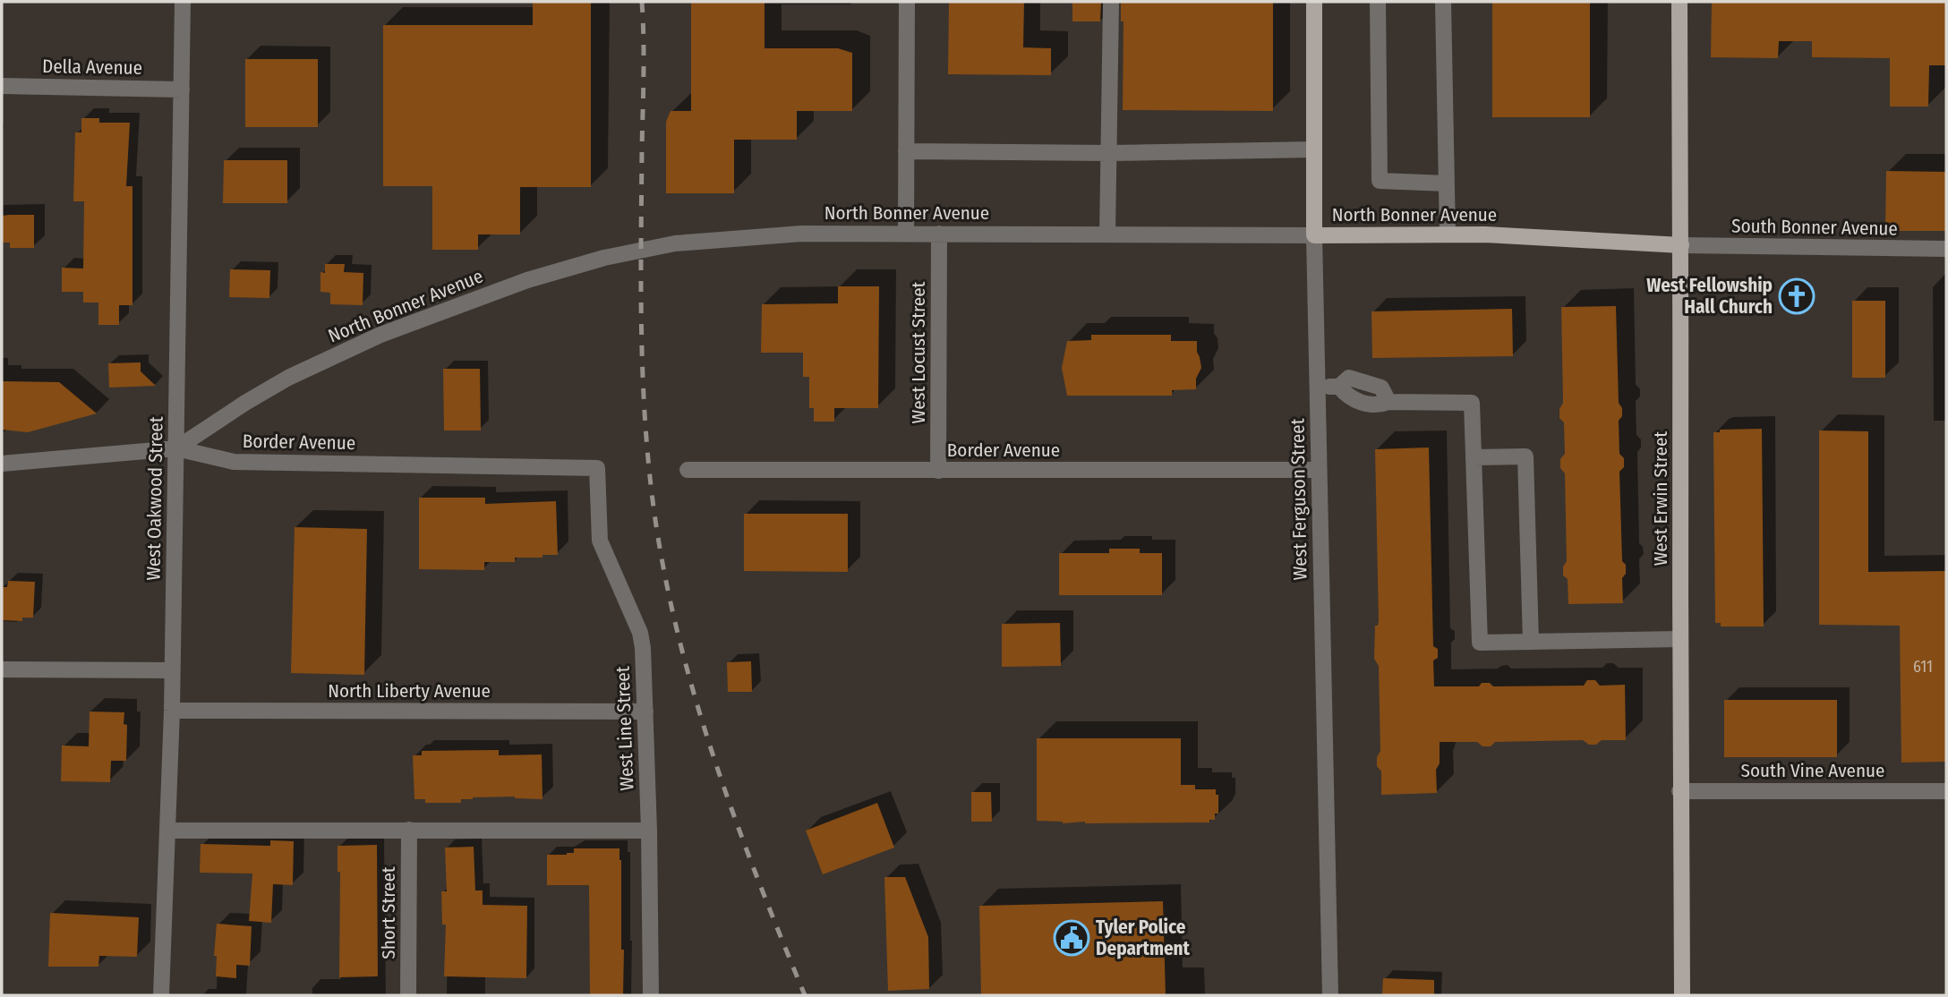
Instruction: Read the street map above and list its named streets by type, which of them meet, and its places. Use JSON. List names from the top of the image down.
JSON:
{
  "streets": {
    "main road": ["North Bonner Avenue", "West Erwin Street", "West Ferguson Street"],
    "street": [
      "Della Avenue",
      "South Bonner Avenue",
      "West Locust Street",
      "Border Avenue",
      "West Oakwood Street",
      "North Liberty Avenue",
      "West Line Street",
      "South Vine Avenue",
      "Short Street"
    ]
  },
  "crossings": [
    ["Della Avenue", "West Oakwood Street"],
    ["North Bonner Avenue", "South Bonner Avenue"],
    ["North Bonner Avenue", "West Locust Street"],
    ["North Bonner Avenue", "Border Avenue"],
    ["North Bonner Avenue", "West Oakwood Street"],
    ["North Bonner Avenue", "West Erwin Street"],
    ["North Bonner Avenue", "West Ferguson Street"],
    ["South Bonner Avenue", "West Erwin Street"],
    ["West Locust Street", "Border Avenue"],
    ["Border Avenue", "West Oakwood Street"],
    ["Border Avenue", "West Ferguson Street"],
    ["Border Avenue", "West Line Street"],
    ["West Oakwood Street", "North Liberty Avenue"],
    ["West Erwin Street", "South Vine Avenue"],
    ["North Liberty Avenue", "West Line Street"]
  ],
  "places": {
    "church": ["West Fellowship Hall Church"],
    "public building": ["Tyler Police Department"]
  },
  "house_numbers": ["611"]
}
